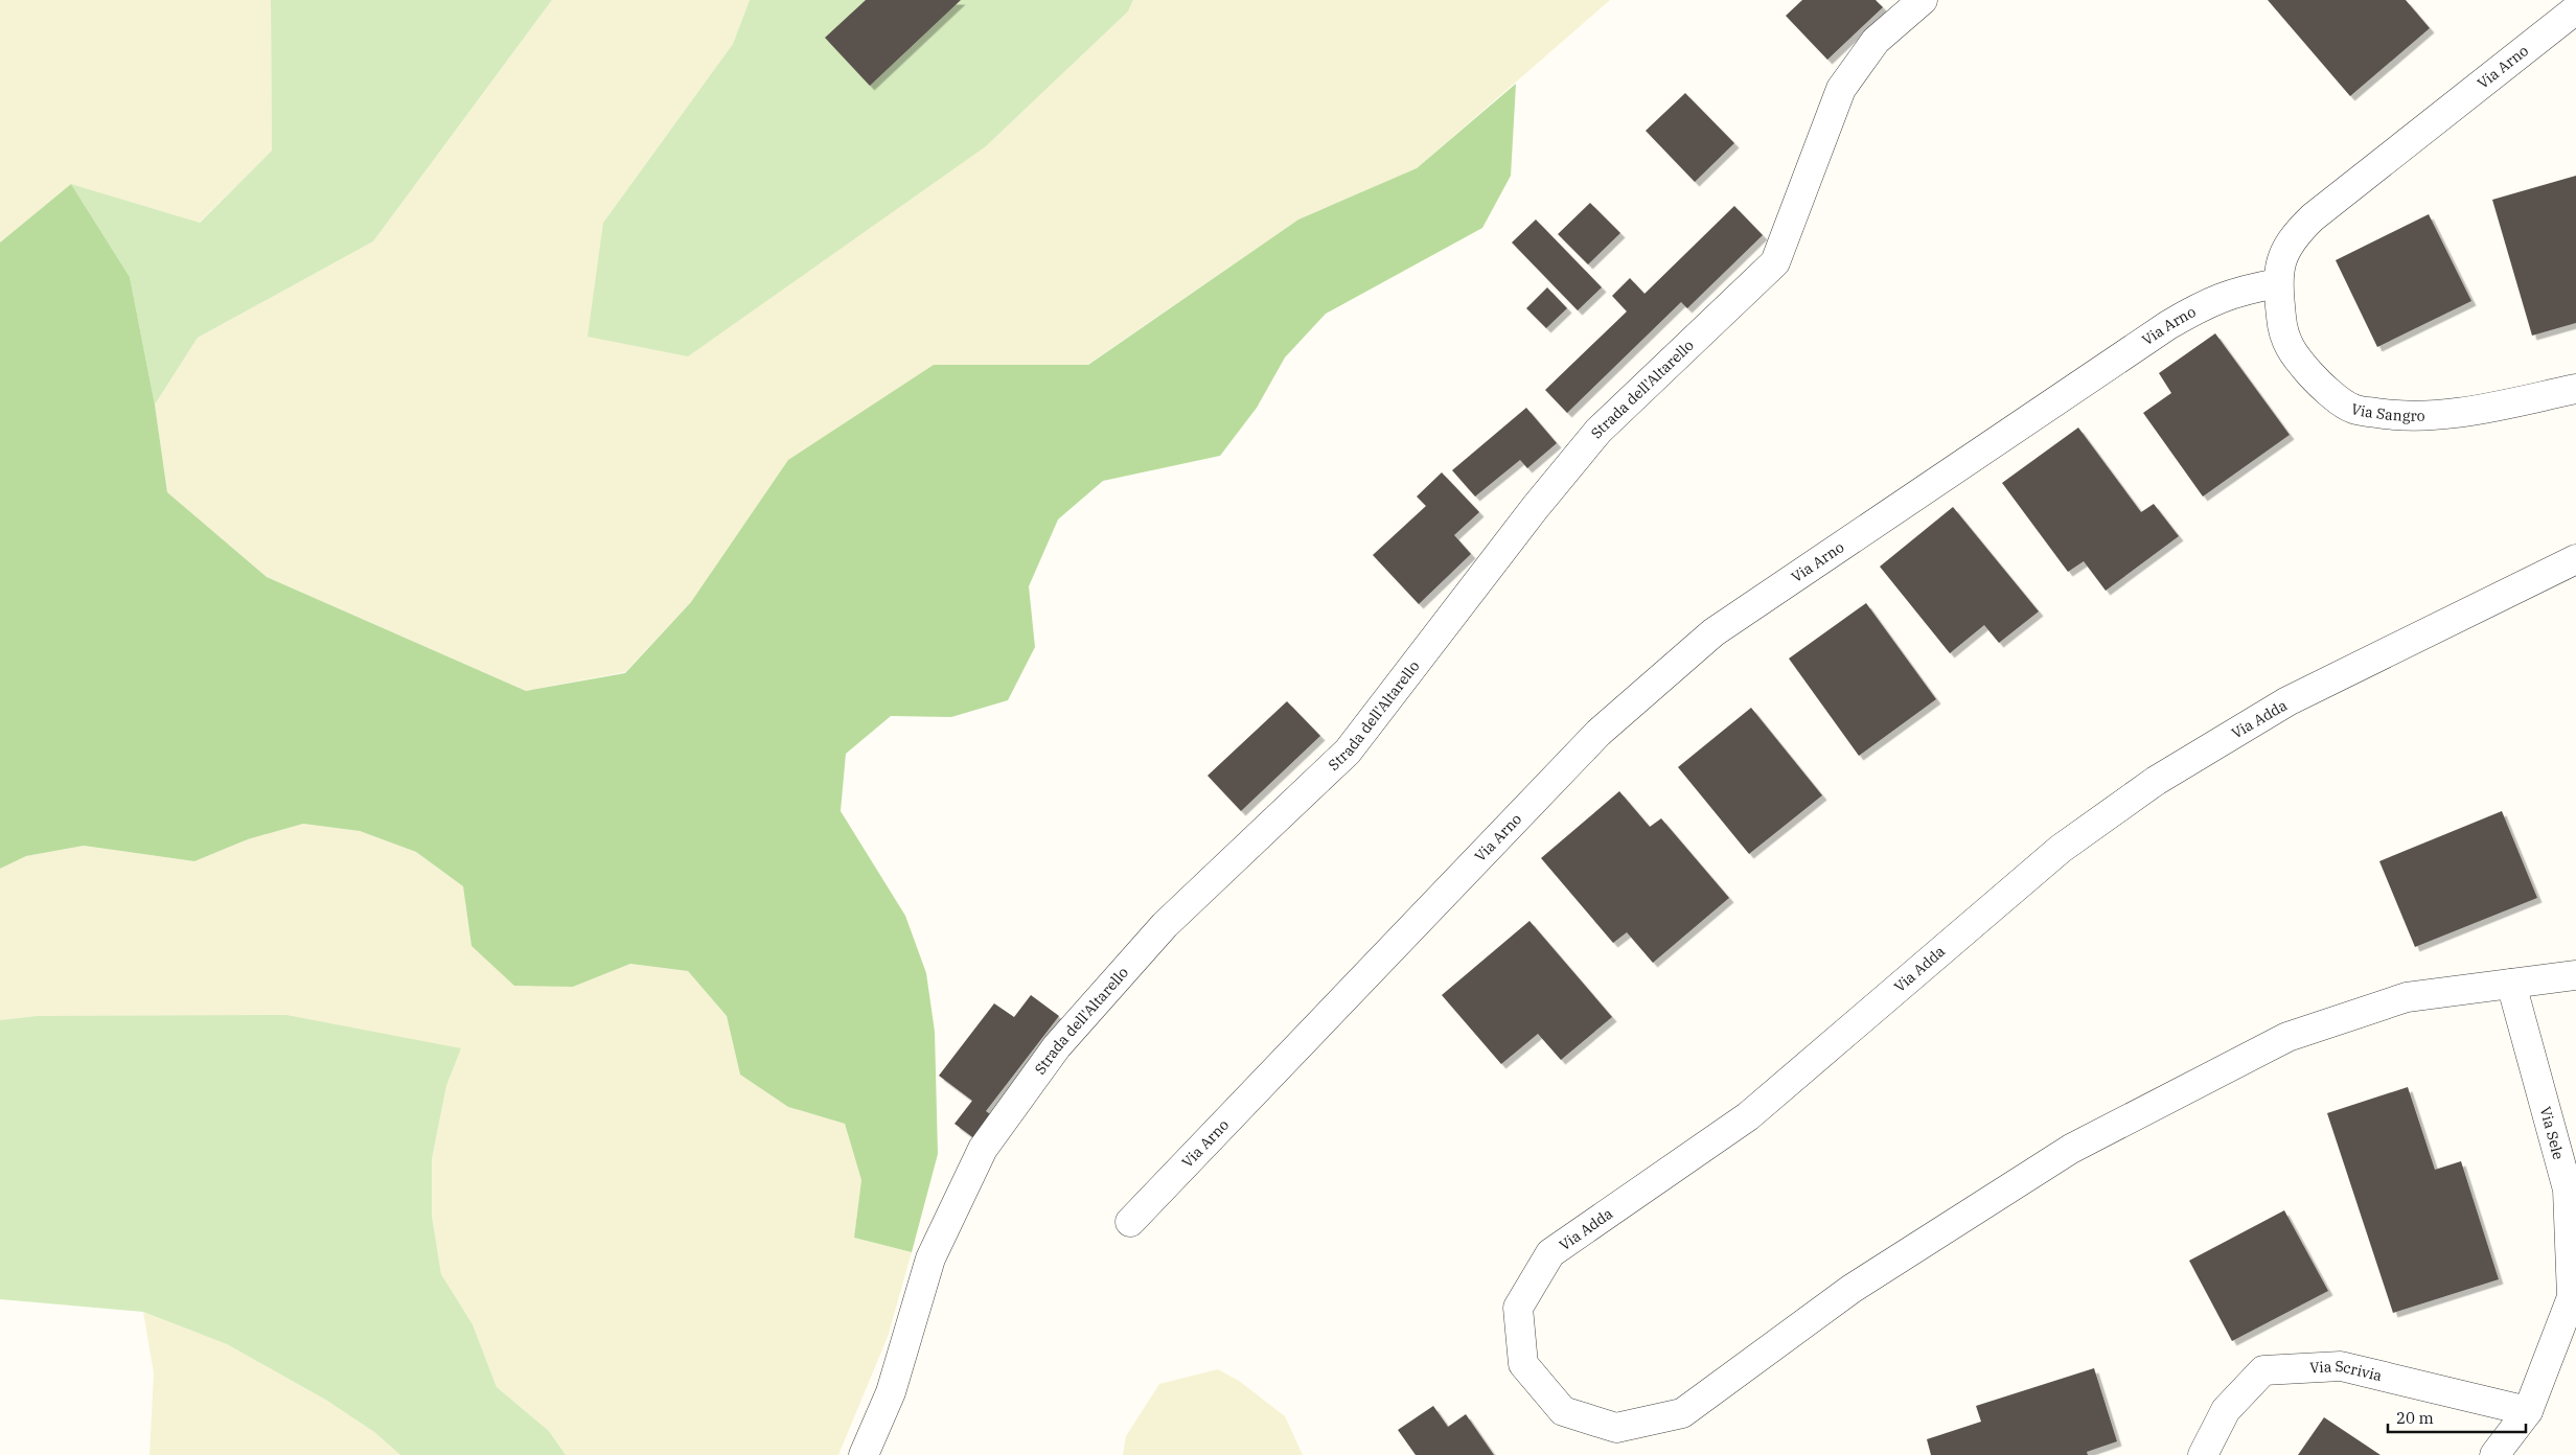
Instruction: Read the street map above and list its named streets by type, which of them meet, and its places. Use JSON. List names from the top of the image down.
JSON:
{
  "streets": {
    "street": [
      "Via Arno",
      "Strada dell'Altarello",
      "Via Sangro",
      "Via Adda",
      "Via Sele",
      "Via Scrivia"
    ]
  },
  "crossings": [
    ["Via Arno", "Via Sangro"],
    ["Via Adda", "Via Sele"],
    ["Via Sele", "Via Scrivia"]
  ],
  "scale_bar": "20 m"
}
